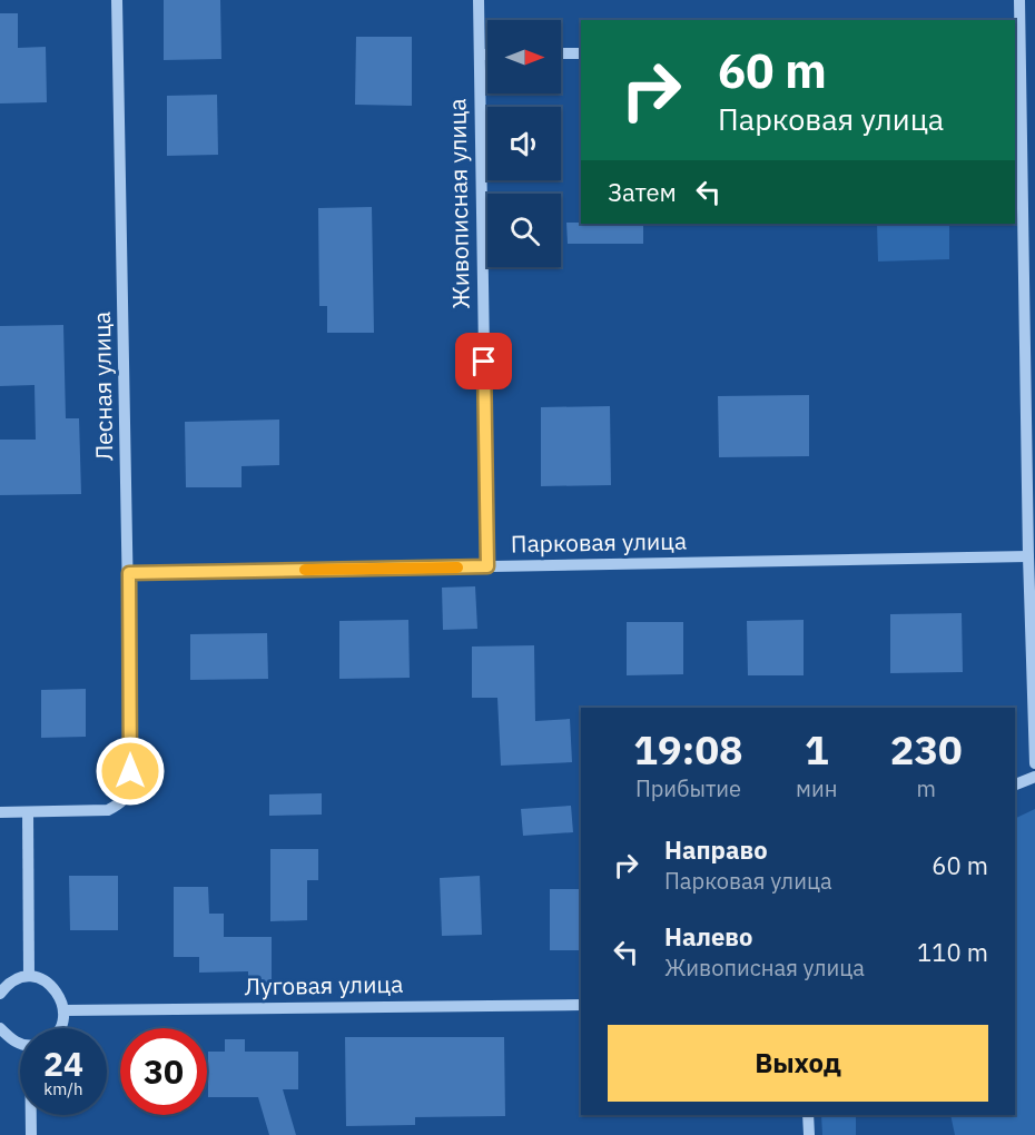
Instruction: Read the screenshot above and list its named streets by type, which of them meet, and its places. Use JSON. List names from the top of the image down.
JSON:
{
  "streets": {
    "street": [
      "Живописная улица",
      "Лесная улица",
      "Парковая улица",
      "Луговая улица"
    ]
  },
  "crossings": [
    ["Живописная улица", "Парковая улица"],
    ["Лесная улица", "Парковая улица"]
  ],
  "north": "right",
  "page": {
    "turn": ["60 m", "Парковая улица"],
    "then": "Затем",
    "eta": [
      "19:08",
      "Прибытие",
      "1",
      "мин",
      "230",
      "m"
    ],
    "list": [
      {
        "name": "Направо",
        "note": "Парковая улица",
        "value": "60 m"
      },
      {
        "name": "Налево",
        "note": "Живописная улица",
        "value": "110 m"
      }
    ],
    "buttons": "Выход",
    "speed": "24 km/h",
    "limit": "30"
  }
}
